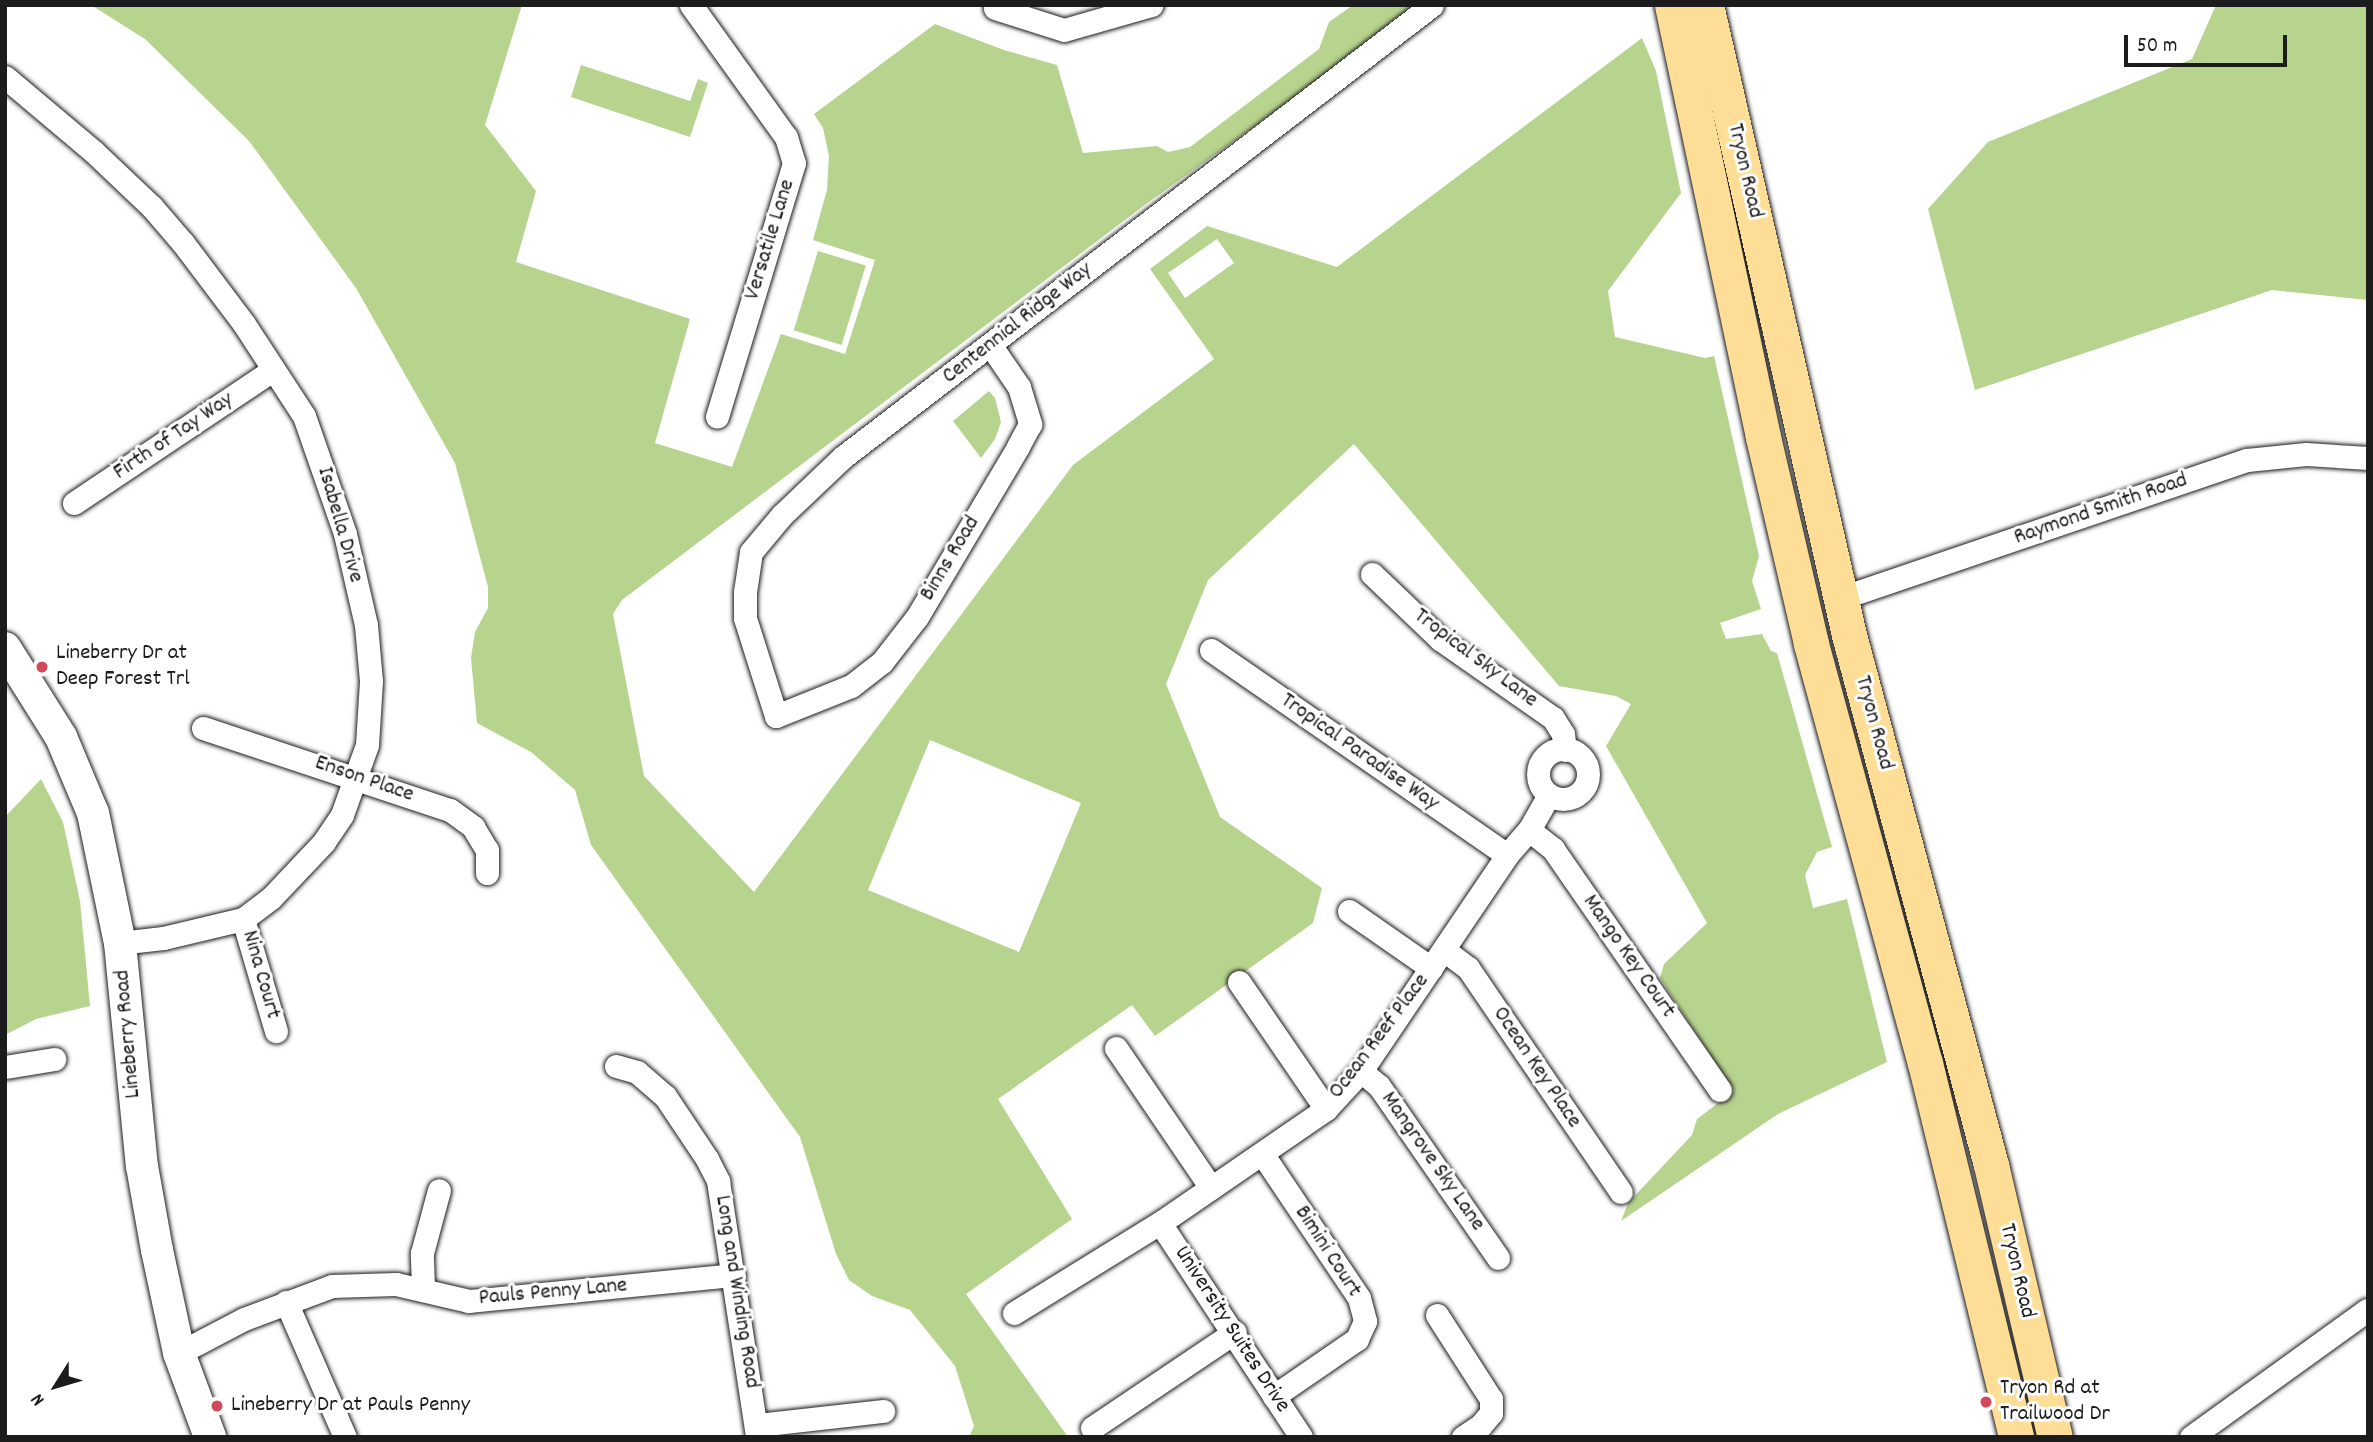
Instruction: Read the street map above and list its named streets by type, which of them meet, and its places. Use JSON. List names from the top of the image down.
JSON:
{
  "streets": {
    "main road": ["Tryon Road"],
    "street": [
      "Versatile Lane",
      "Centennial Ridge Way",
      "Firth of Tay Way",
      "Raymond Smith Road",
      "Isabella Drive",
      "Binns Road",
      "Tropical Sky Lane",
      "Tropical Paradise Way",
      "Enson Place",
      "Mango Key Court",
      "Nina Court",
      "Lineberry Road",
      "Ocean Reef Place",
      "Ocean Key Place",
      "Mangrove Sky Lane",
      "Bimini Court",
      "Long and Winding Road",
      "Pauls Penny Lane",
      "University Suites Drive"
    ]
  },
  "crossings": [
    ["Tryon Road", "Raymond Smith Road"],
    ["Centennial Ridge Way", "Binns Road"],
    ["Firth of Tay Way", "Isabella Drive"],
    ["Isabella Drive", "Enson Place"],
    ["Isabella Drive", "Nina Court"],
    ["Isabella Drive", "Lineberry Road"],
    ["Tropical Sky Lane", "Ocean Reef Place"],
    ["Tropical Paradise Way", "Ocean Reef Place"],
    ["Mango Key Court", "Ocean Reef Place"],
    ["Lineberry Road", "Pauls Penny Lane"],
    ["Ocean Reef Place", "Ocean Key Place"],
    ["Ocean Reef Place", "Mangrove Sky Lane"],
    ["Ocean Reef Place", "Bimini Court"],
    ["Ocean Reef Place", "University Suites Drive"],
    ["Bimini Court", "University Suites Drive"],
    ["Long and Winding Road", "Pauls Penny Lane"]
  ],
  "places": ["Lineberry Dr at Deep Forest Trl", "Tryon Rd at Trailwood Dr", "Lineberry Dr at Pauls Penny"],
  "scale_bar": "50 m",
  "north": "bottom left"
}
